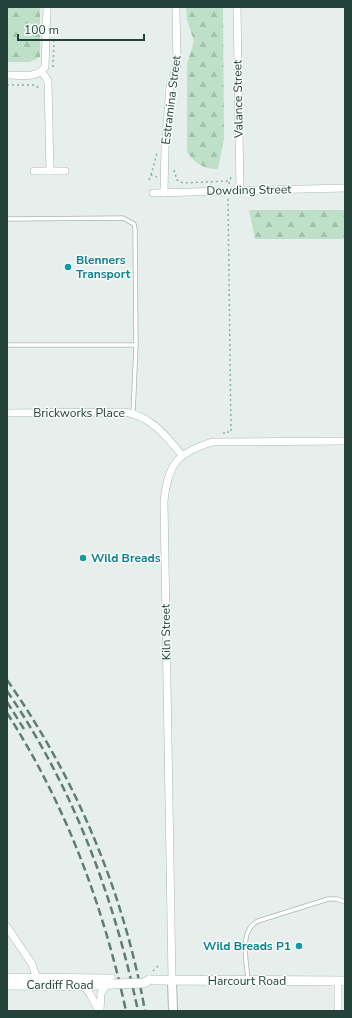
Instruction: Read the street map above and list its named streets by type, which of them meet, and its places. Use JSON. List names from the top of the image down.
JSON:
{
  "streets": {
    "main road": ["Harcourt Road", "Cardiff Road"],
    "street": [
      "Valance Street",
      "Estramina Street",
      "Dowding Street",
      "Brickworks Place",
      "Kiln Street"
    ]
  },
  "crossings": [
    ["Valance Street", "Dowding Street"],
    ["Estramina Street", "Dowding Street"],
    ["Brickworks Place", "Kiln Street"],
    ["Kiln Street", "Harcourt Road"],
    ["Harcourt Road", "Cardiff Road"]
  ],
  "places": ["Blenners Transport", "Wild Breads", "Wild Breads P1"],
  "scale_bar": "100 m"
}
